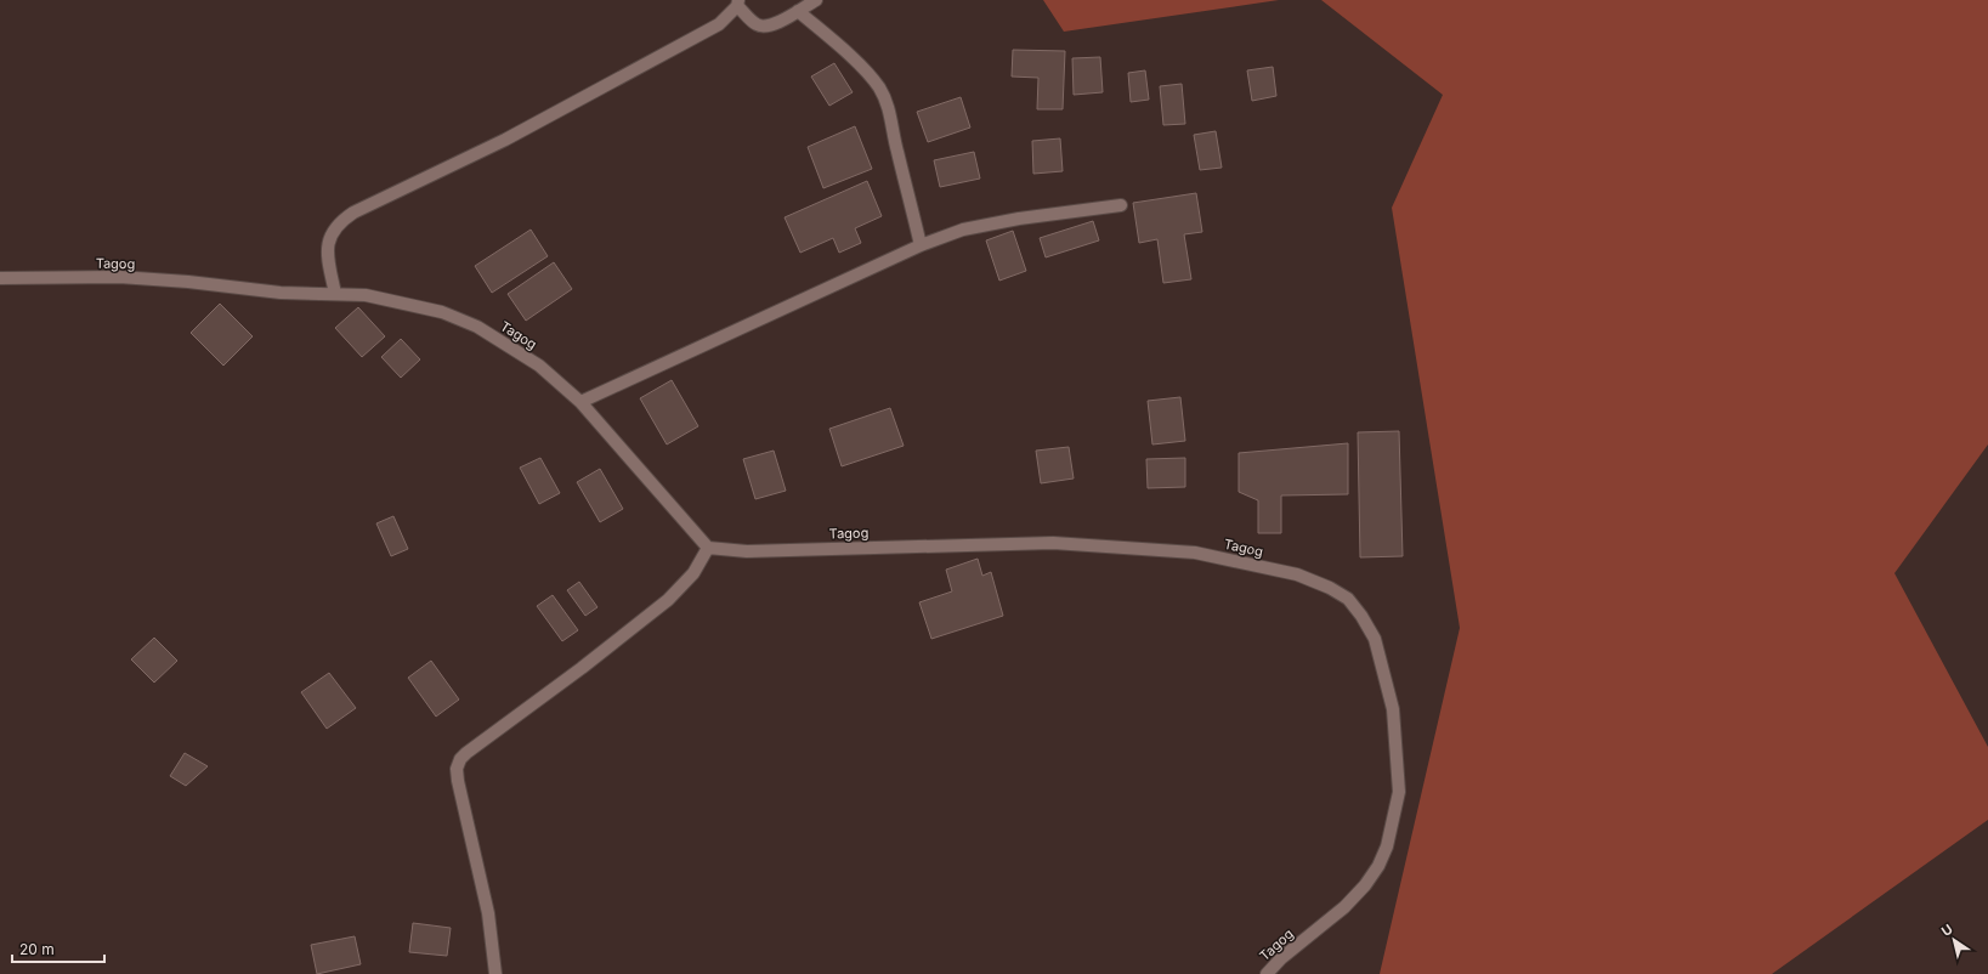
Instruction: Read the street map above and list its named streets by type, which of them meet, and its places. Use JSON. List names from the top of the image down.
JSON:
{
  "streets": {
    "street": ["Tagog"]
  },
  "scale_bar": "20 m",
  "north": "top left"
}
